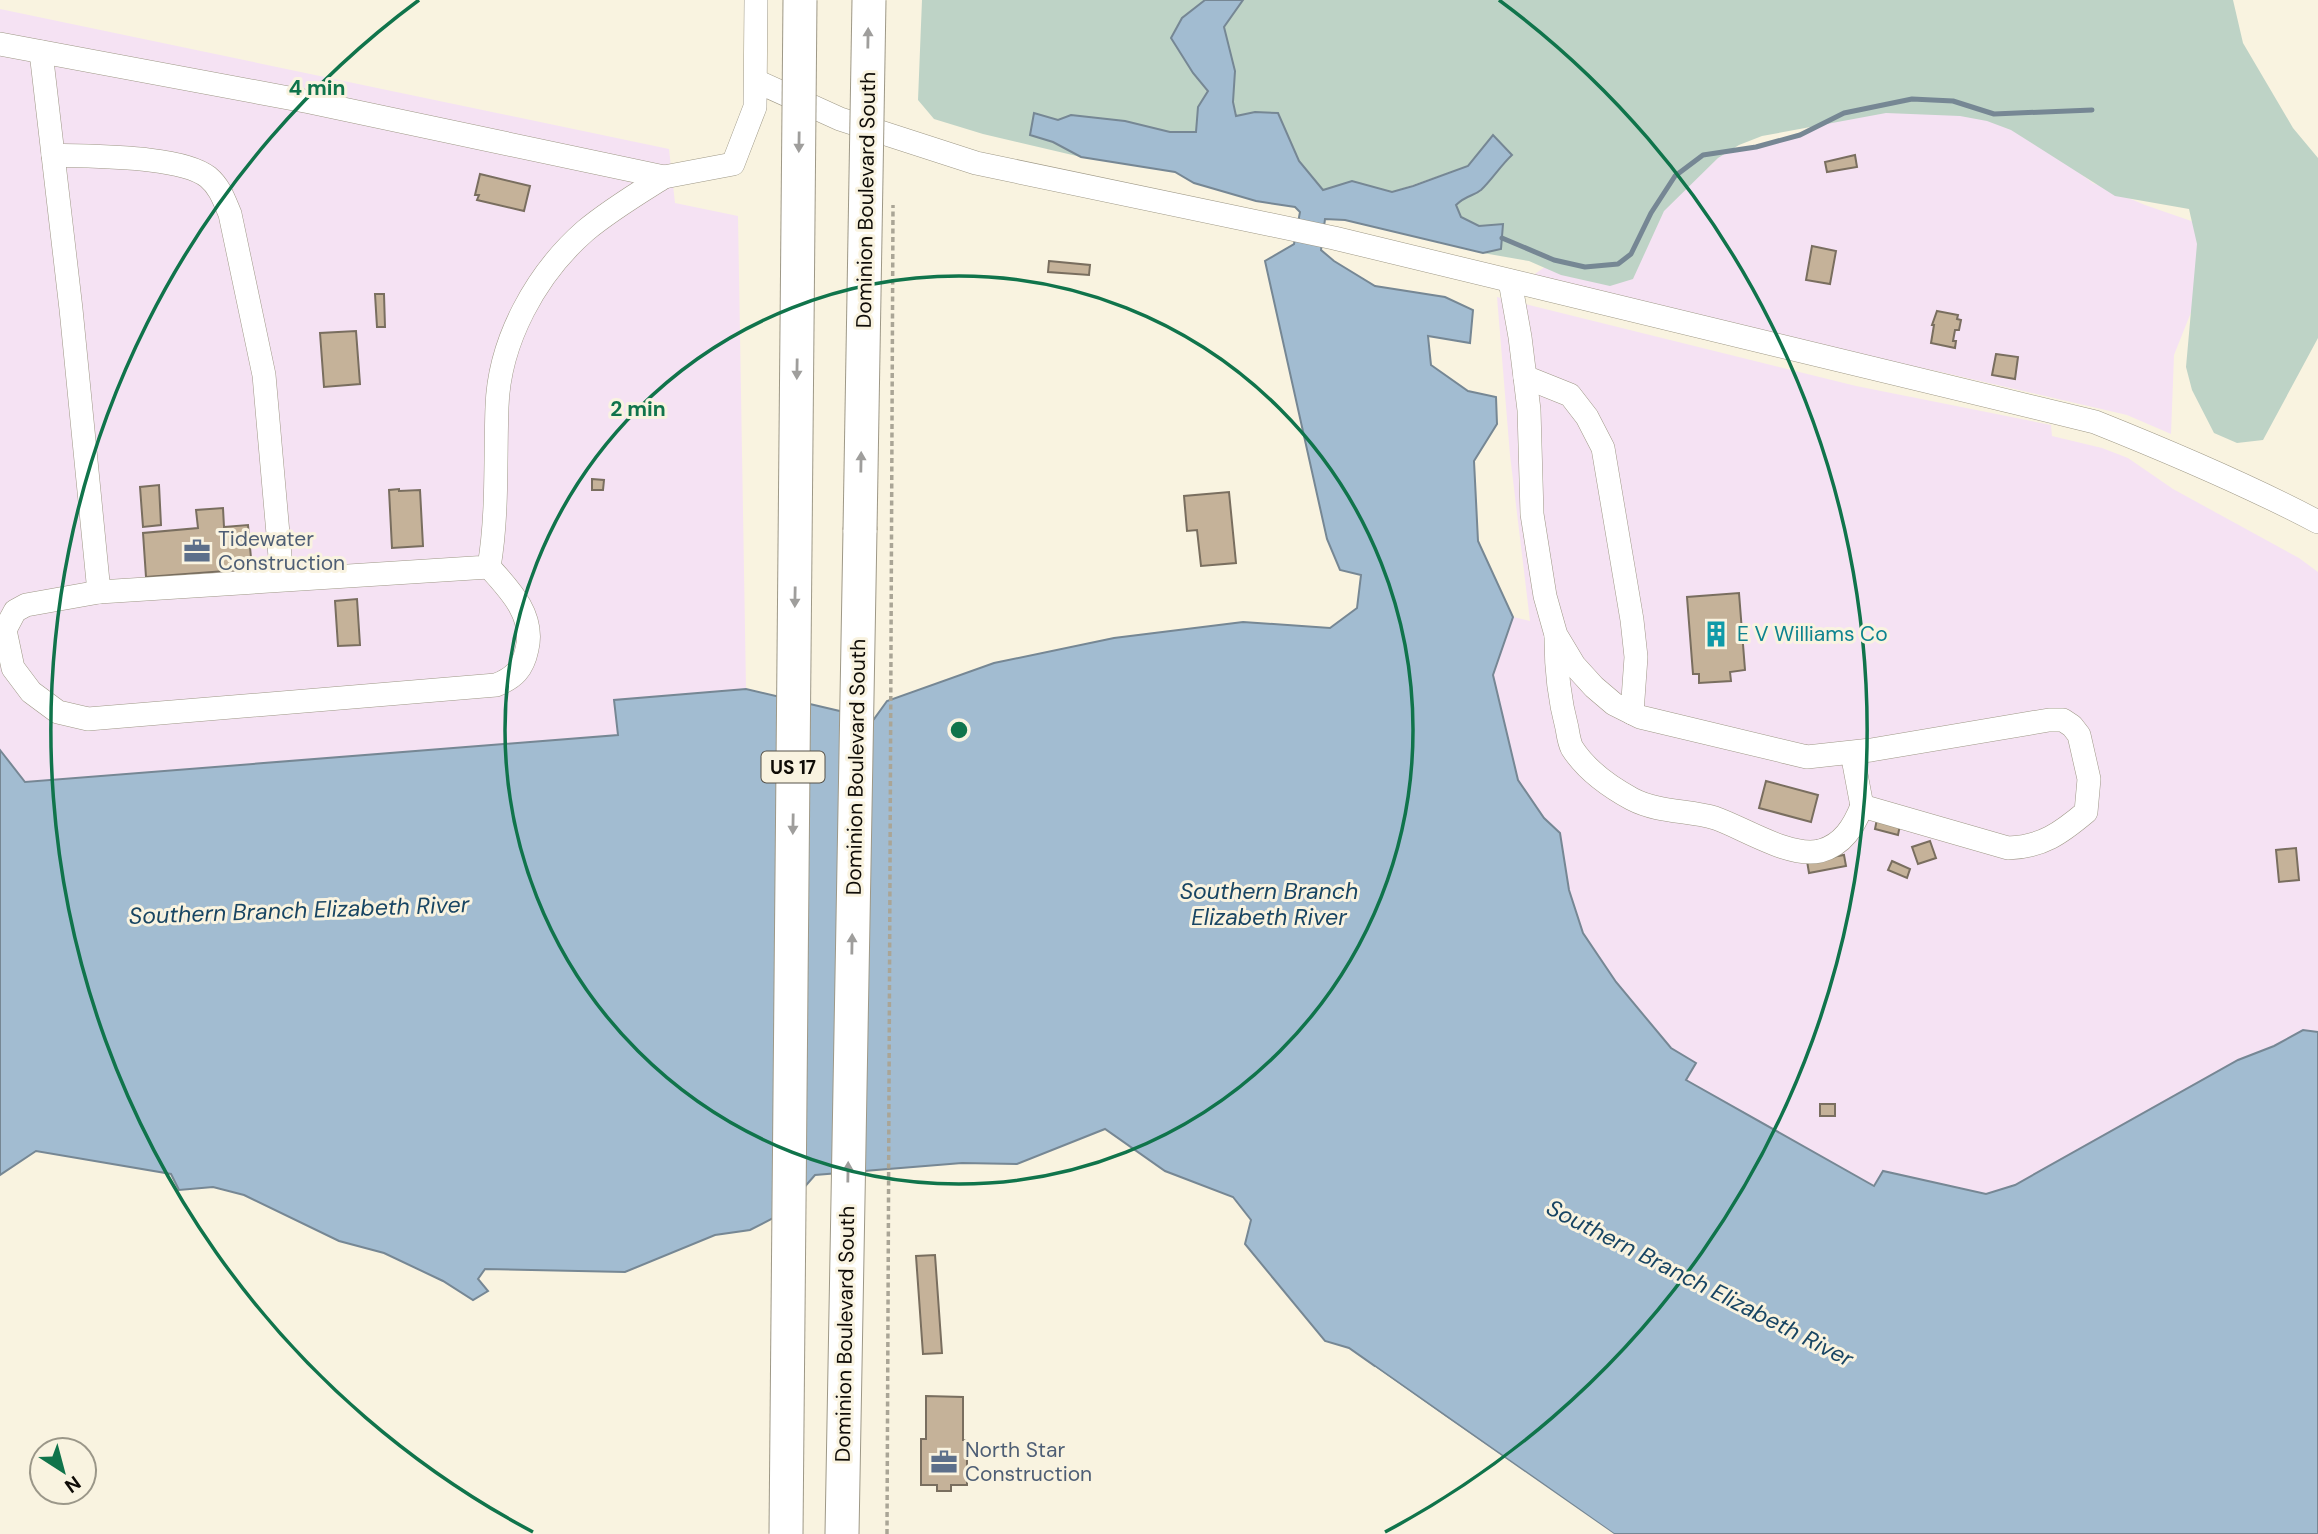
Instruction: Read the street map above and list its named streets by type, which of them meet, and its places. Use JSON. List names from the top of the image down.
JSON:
{
  "streets": {
    "highway": ["Dominion Boulevard South", "US 17"]
  },
  "water": ["Southern Branch Elizabeth River"],
  "places": {
    "office": ["Tidewater Construction", "North Star Construction"],
    "building": ["E V Williams Co"]
  },
  "north": "bottom right",
  "rings": ["4 min", "2 min"]
}
